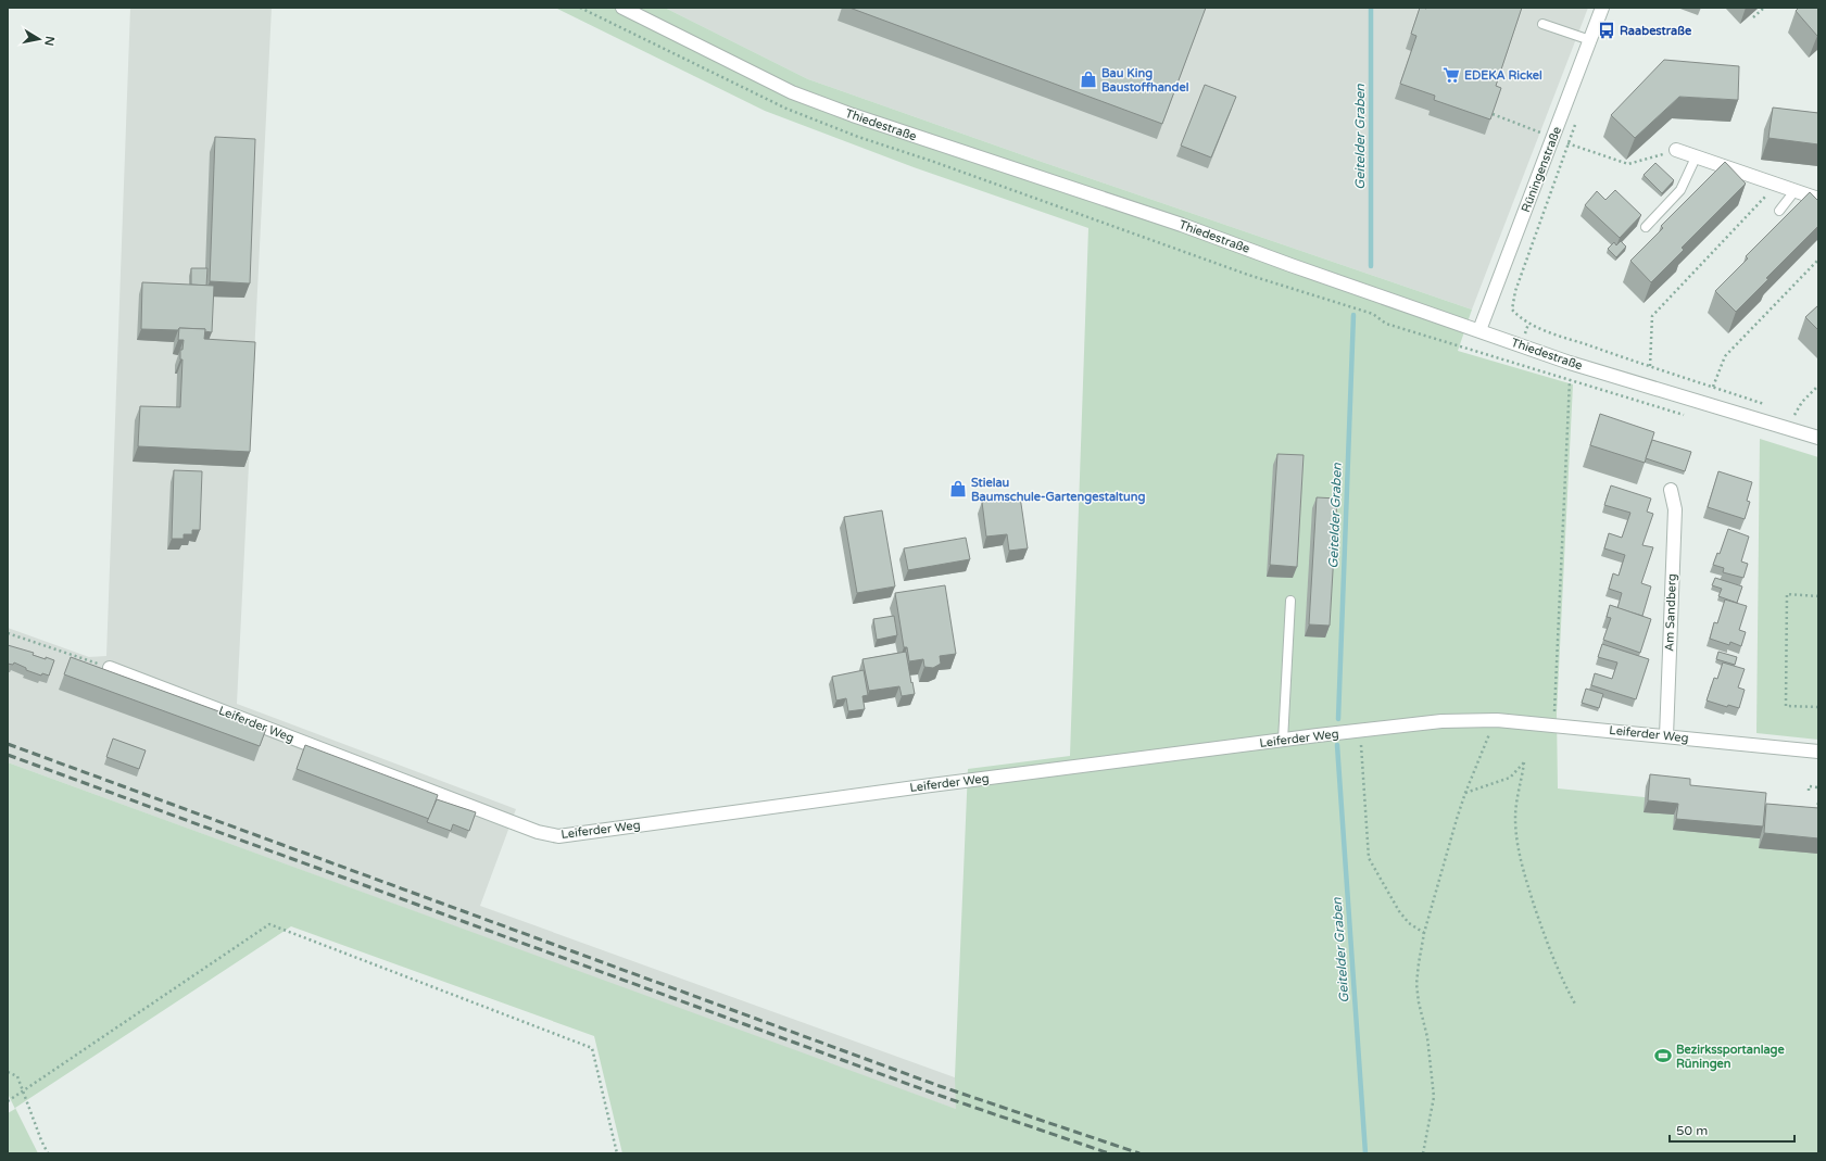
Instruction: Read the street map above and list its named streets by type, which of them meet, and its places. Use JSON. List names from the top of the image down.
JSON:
{
  "streets": {
    "street": [
      "Thiedestraße",
      "Rüningenstraße",
      "Am Sandberg",
      "Leiferder Weg"
    ]
  },
  "crossings": [
    ["Thiedestraße", "Rüningenstraße"],
    ["Am Sandberg", "Leiferder Weg"]
  ],
  "water": ["Geitelder Graben"],
  "places": {
    "bus stop": ["Raabestraße"],
    "supermarket": ["EDEKA Rickel"],
    "shop": ["Bau King Baustoffhandel", "Stielau Baumschule-Gartengestaltung"],
    "sports": ["Bezirkssportanlage Rüningen"]
  },
  "scale_bar": "50 m",
  "north": "right"
}
